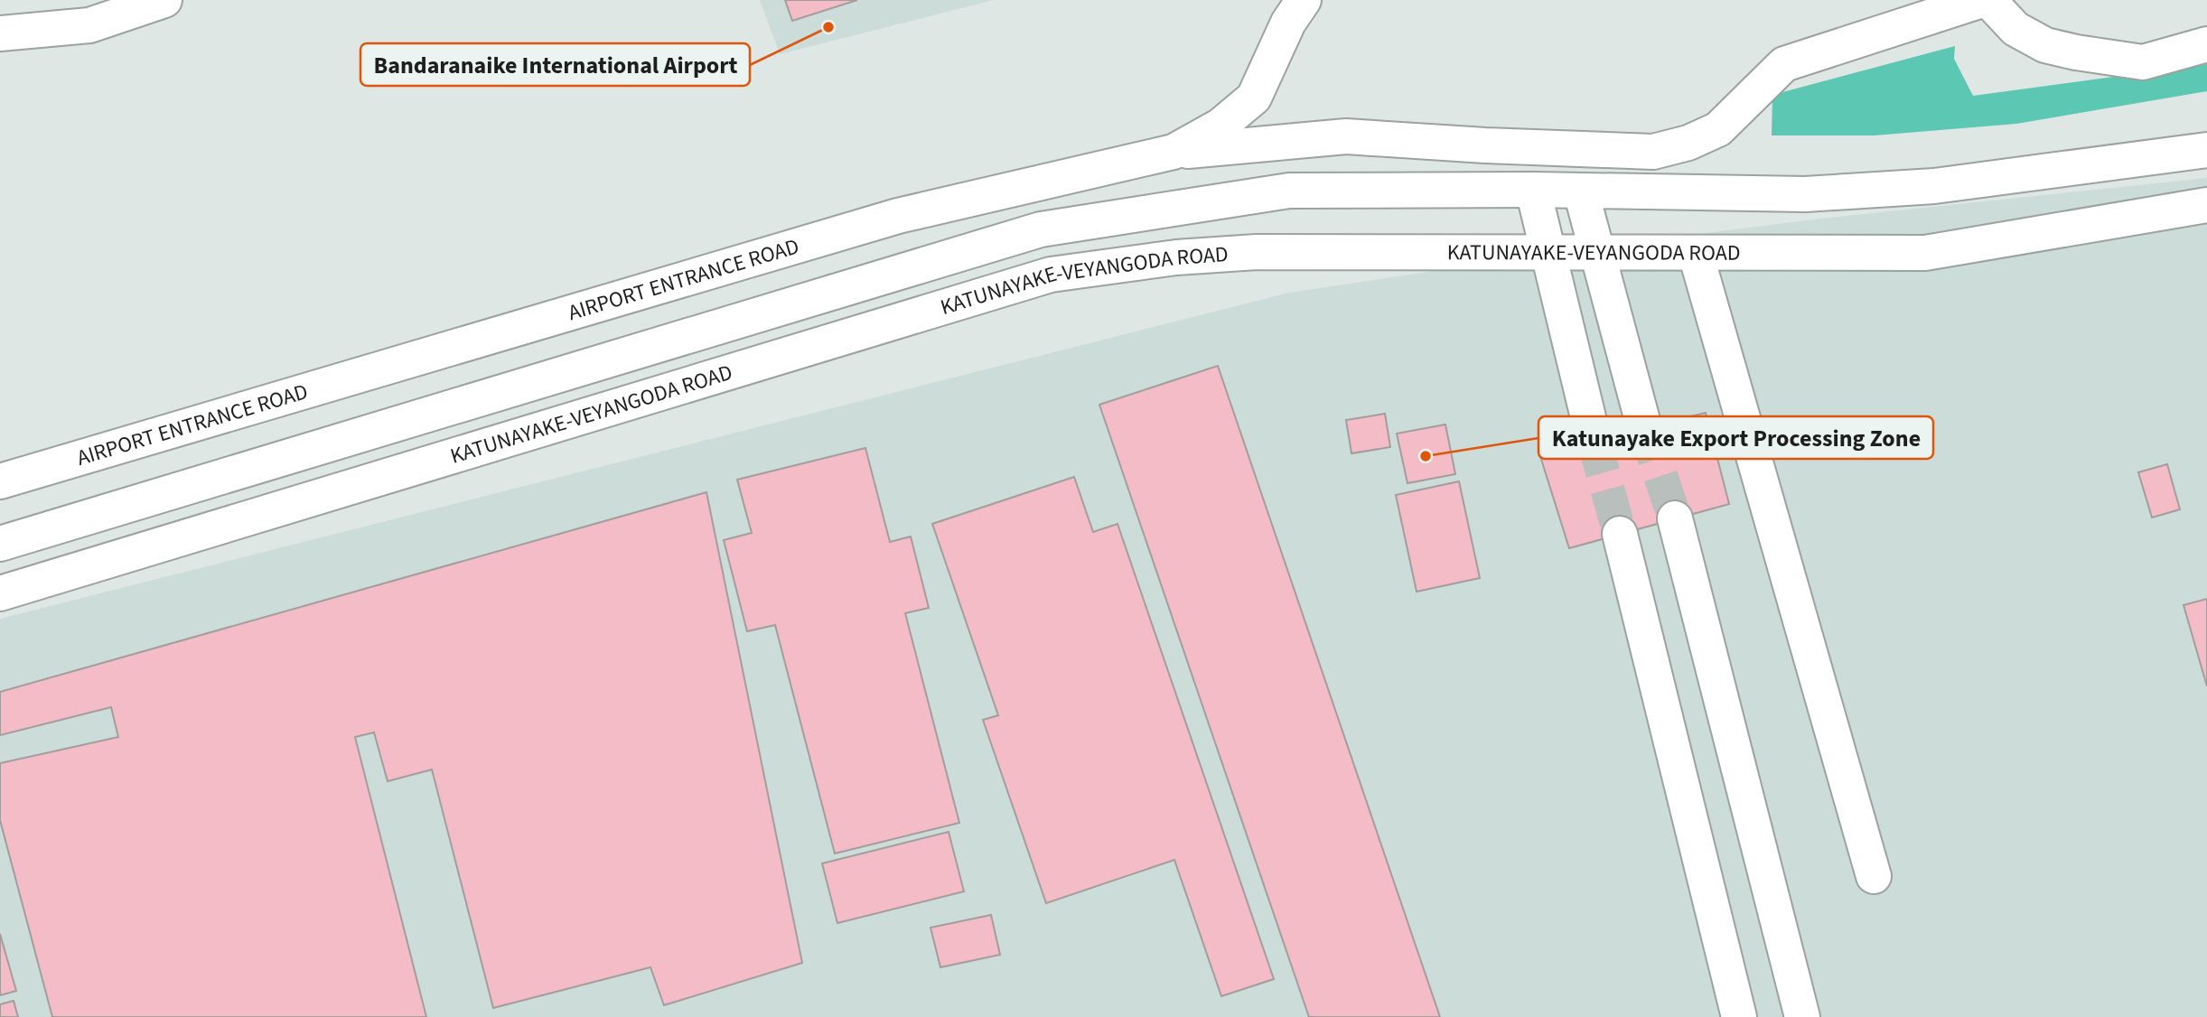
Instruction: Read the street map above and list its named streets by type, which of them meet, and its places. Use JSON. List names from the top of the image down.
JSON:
{
  "streets": {
    "main road": ["KATUNAYAKE-VEYANGODA ROAD", "AIRPORT ENTRANCE ROAD"]
  },
  "places": ["Bandaranaike International Airport", "Katunayake Export Processing Zone"]
}
